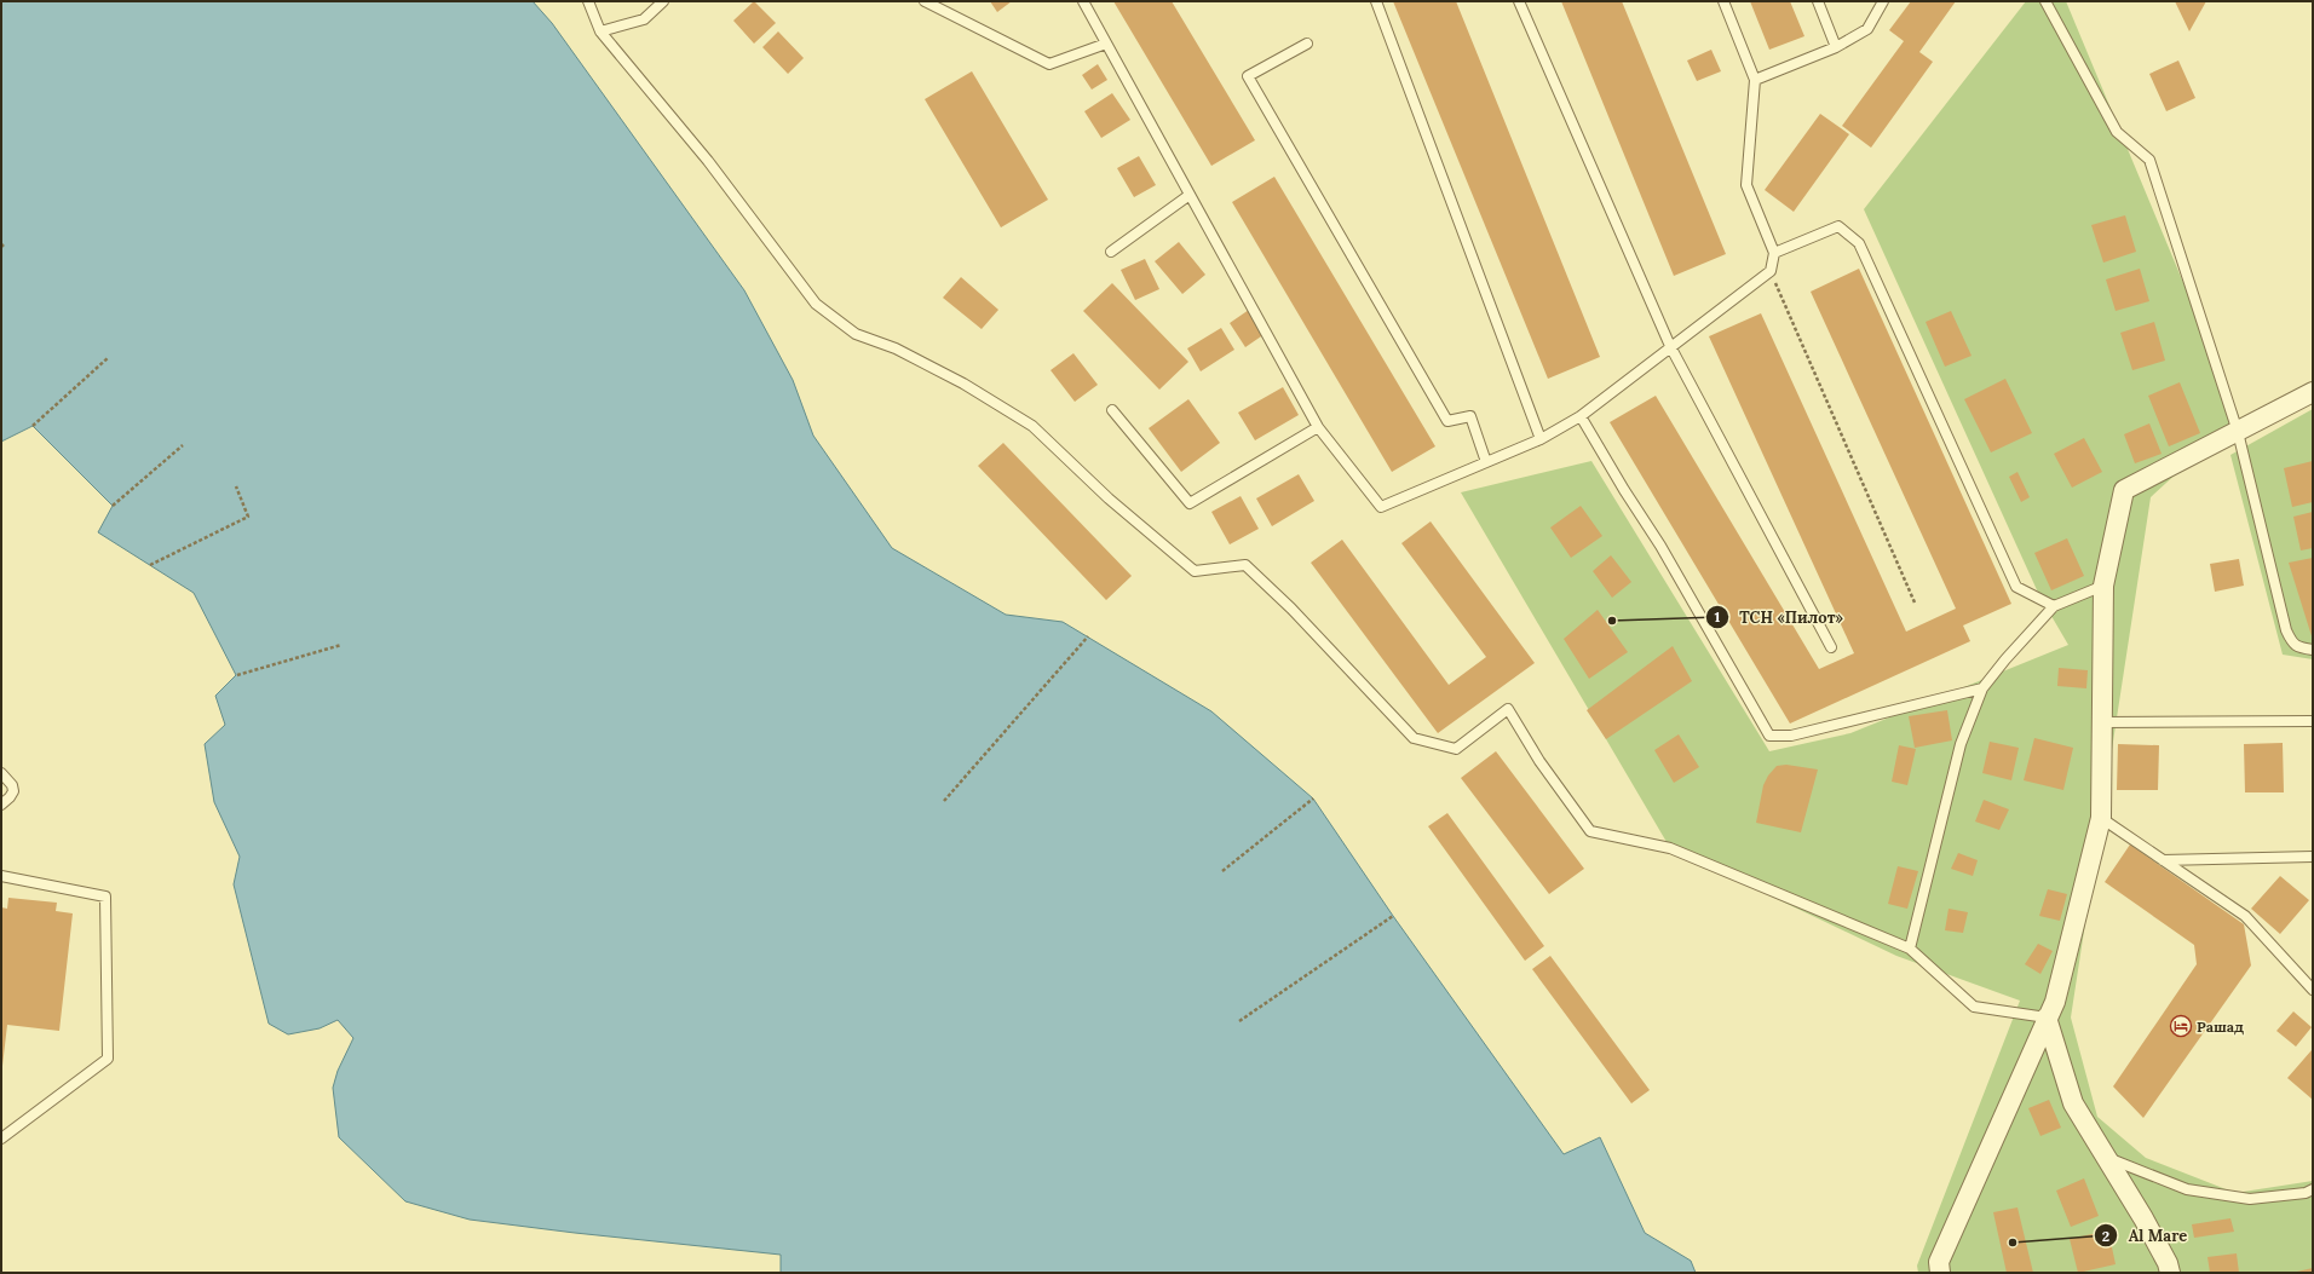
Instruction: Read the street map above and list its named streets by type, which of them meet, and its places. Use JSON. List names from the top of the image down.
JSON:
{
  "places": {
    "other": ["ТСН «Пилот»", "Al Mare"],
    "hotel": ["Рашад"]
  }
}
